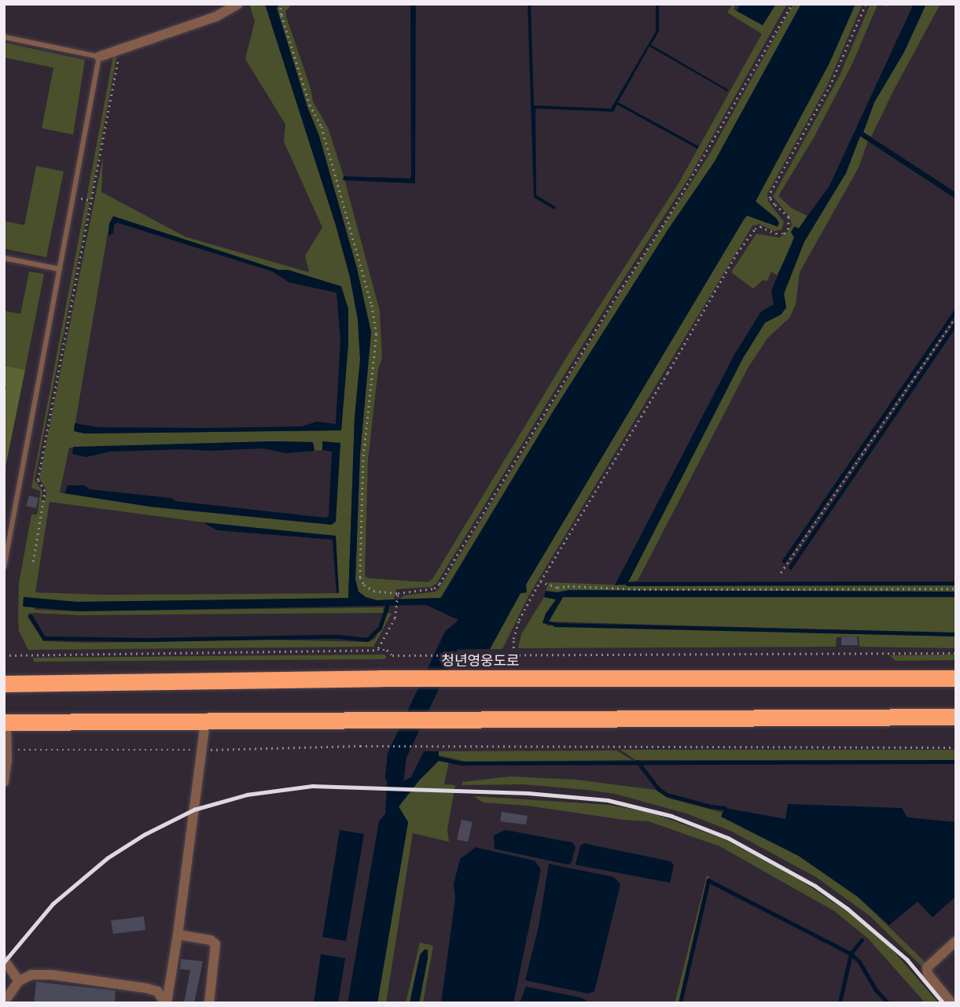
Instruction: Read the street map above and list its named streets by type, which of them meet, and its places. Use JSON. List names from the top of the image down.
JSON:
{
  "streets": {
    "highway": ["청년영웅도로"]
  }
}
